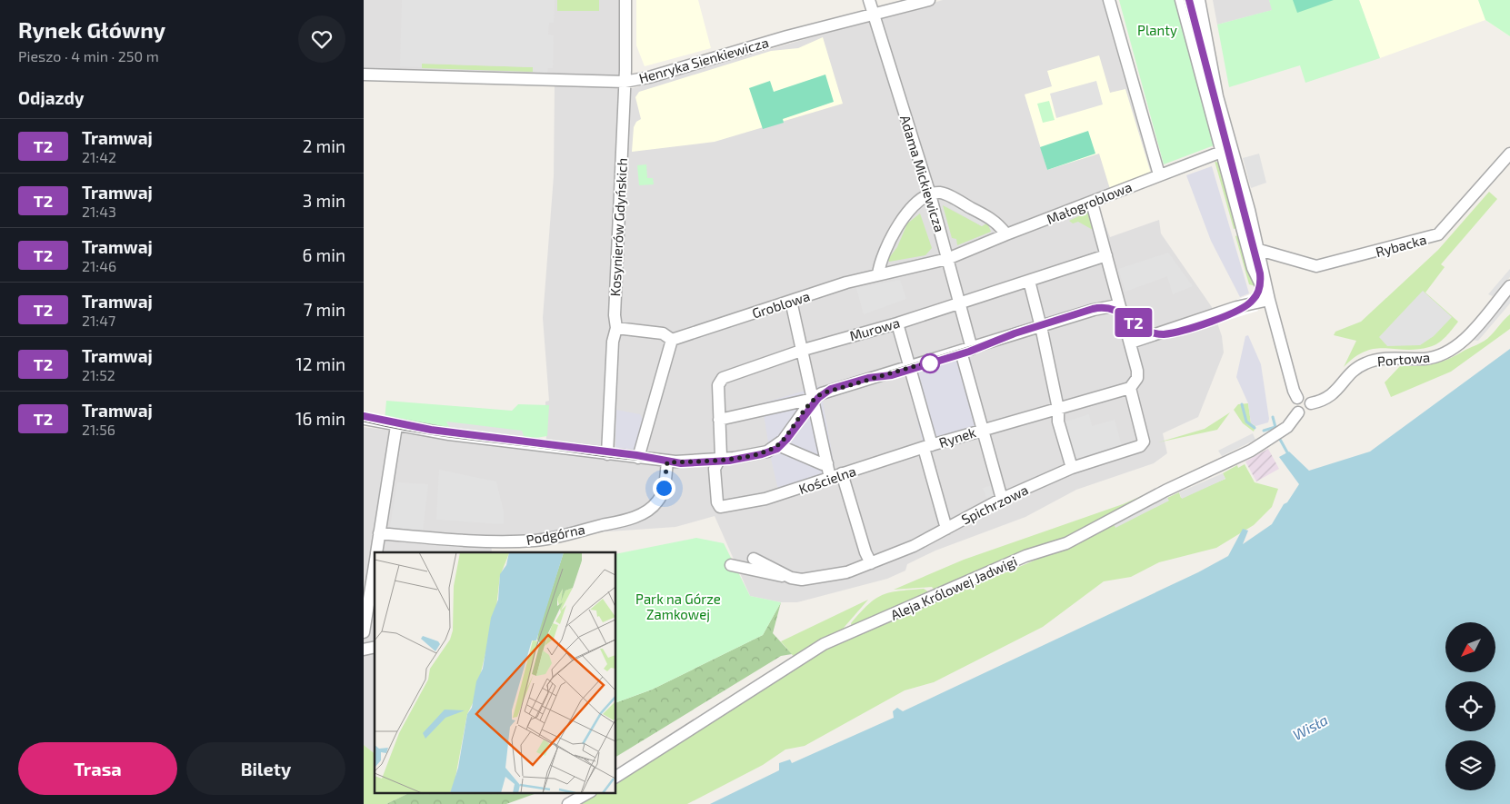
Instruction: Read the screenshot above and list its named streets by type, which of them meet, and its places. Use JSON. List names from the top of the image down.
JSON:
{
  "streets": {
    "street": [
      "Henryka Sienkiewicza",
      "Adama Mickiewicza",
      "Małogroblowa",
      "Kosynierów Gdyńskich",
      "Rybacka",
      "Groblowa",
      "Murowa",
      "Portowa",
      "Rynek",
      "Kościelna",
      "Spichrzowa",
      "Podgórna",
      "Aleja Królowej Jadwigi"
    ]
  },
  "crossings": [
    ["Henryka Sienkiewicza", "Adama Mickiewicza"],
    ["Henryka Sienkiewicza", "Kosynierów Gdyńskich"],
    ["Adama Mickiewicza", "Małogroblowa"],
    ["Adama Mickiewicza", "Groblowa"],
    ["Adama Mickiewicza", "Murowa"],
    ["Adama Mickiewicza", "Rynek"],
    ["Małogroblowa", "Groblowa"],
    ["Murowa", "Rynek"],
    ["Murowa", "Kościelna"],
    ["Portowa", "Aleja Królowej Jadwigi"],
    ["Rynek", "Kościelna"]
  ],
  "water": ["Wisła"],
  "parks": ["Planty", "Park na Górze Zamkowej"],
  "lines": ["tram line T2"],
  "north": "bottom left",
  "page": {
    "heading": [
      ["Rynek Główny", "Pieszo · 4 min · 250 m"],
      "Odjazdy"
    ],
    "on_map": "T2",
    "list": [
      {
        "mark": "T2",
        "name": "Tramwaj",
        "note": "21:42",
        "value": "2 min"
      },
      {
        "mark": "T2",
        "name": "Tramwaj",
        "note": "21:43",
        "value": "3 min"
      },
      {
        "mark": "T2",
        "name": "Tramwaj",
        "note": "21:46",
        "value": "6 min"
      },
      {
        "mark": "T2",
        "name": "Tramwaj",
        "note": "21:47",
        "value": "7 min"
      },
      {
        "mark": "T2",
        "name": "Tramwaj",
        "note": "21:52",
        "value": "12 min"
      },
      {
        "mark": "T2",
        "name": "Tramwaj",
        "note": "21:56",
        "value": "16 min"
      }
    ],
    "buttons": ["Trasa", "Bilety"]
  }
}
